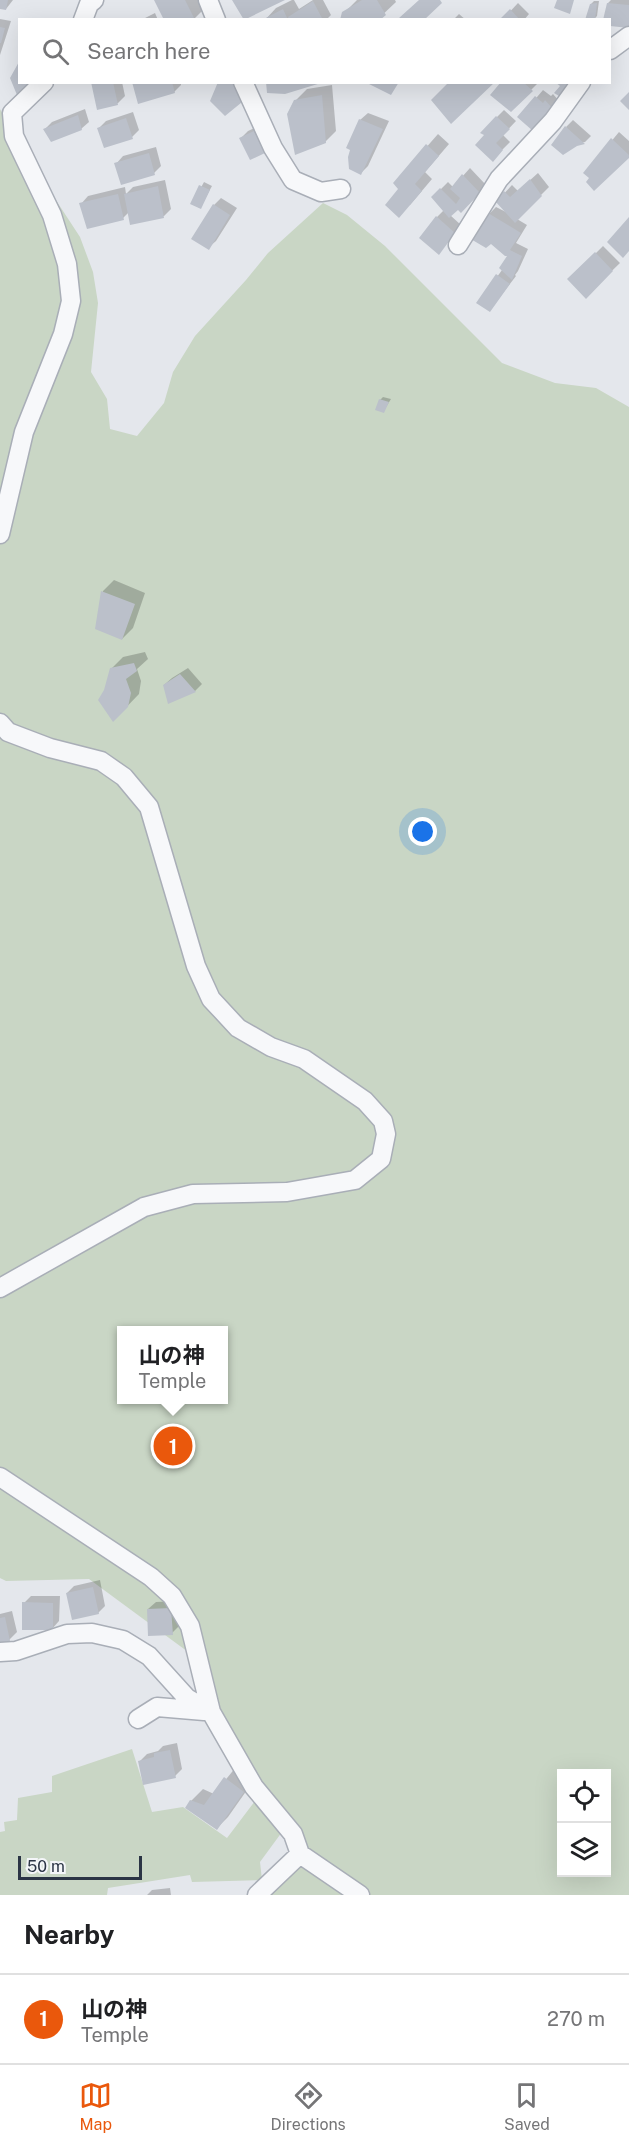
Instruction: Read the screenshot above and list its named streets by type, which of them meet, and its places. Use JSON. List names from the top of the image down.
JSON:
{
  "scale_bar": "50 m",
  "page": {
    "search": "Search here",
    "popup": ["山の神", "Temple"],
    "pins": "1",
    "scale": "50 m",
    "heading": "Nearby",
    "list": [
      {
        "mark": "1",
        "name": "山の神",
        "note": "Temple",
        "value": "270 m"
      }
    ],
    "nav": ["Map", "Directions", "Saved"]
  }
}
